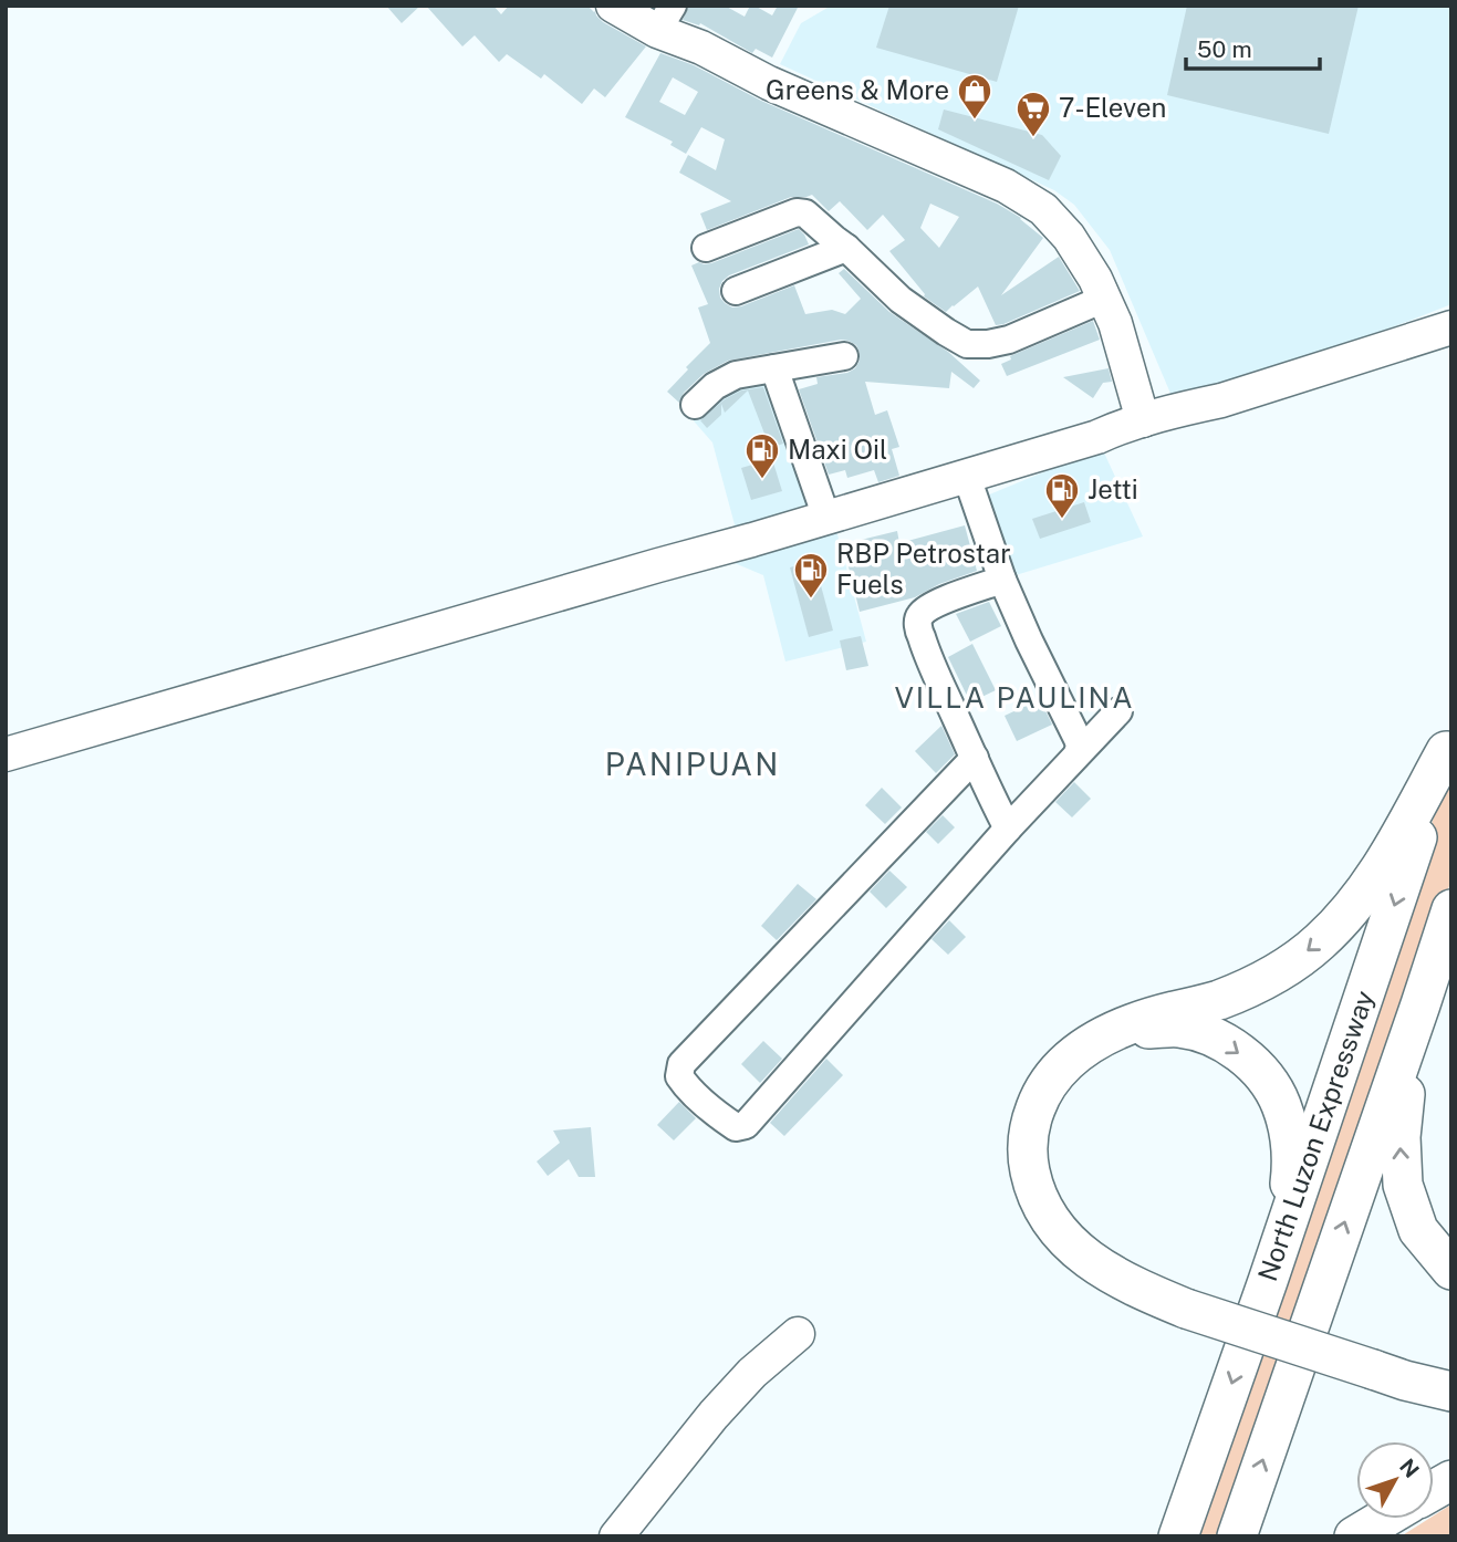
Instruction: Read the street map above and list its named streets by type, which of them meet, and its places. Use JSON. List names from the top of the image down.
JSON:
{
  "streets": {
    "highway": ["North Luzon Expressway"]
  },
  "districts": ["VILLA PAULINA", "PANIPUAN"],
  "places": {
    "shop": ["Greens & More"],
    "supermarket": ["7-Eleven"],
    "fuel station": ["Maxi Oil", "Jetti", "RBP Petrostar Fuels"]
  },
  "scale_bar": "50 m",
  "north": "top right"
}
